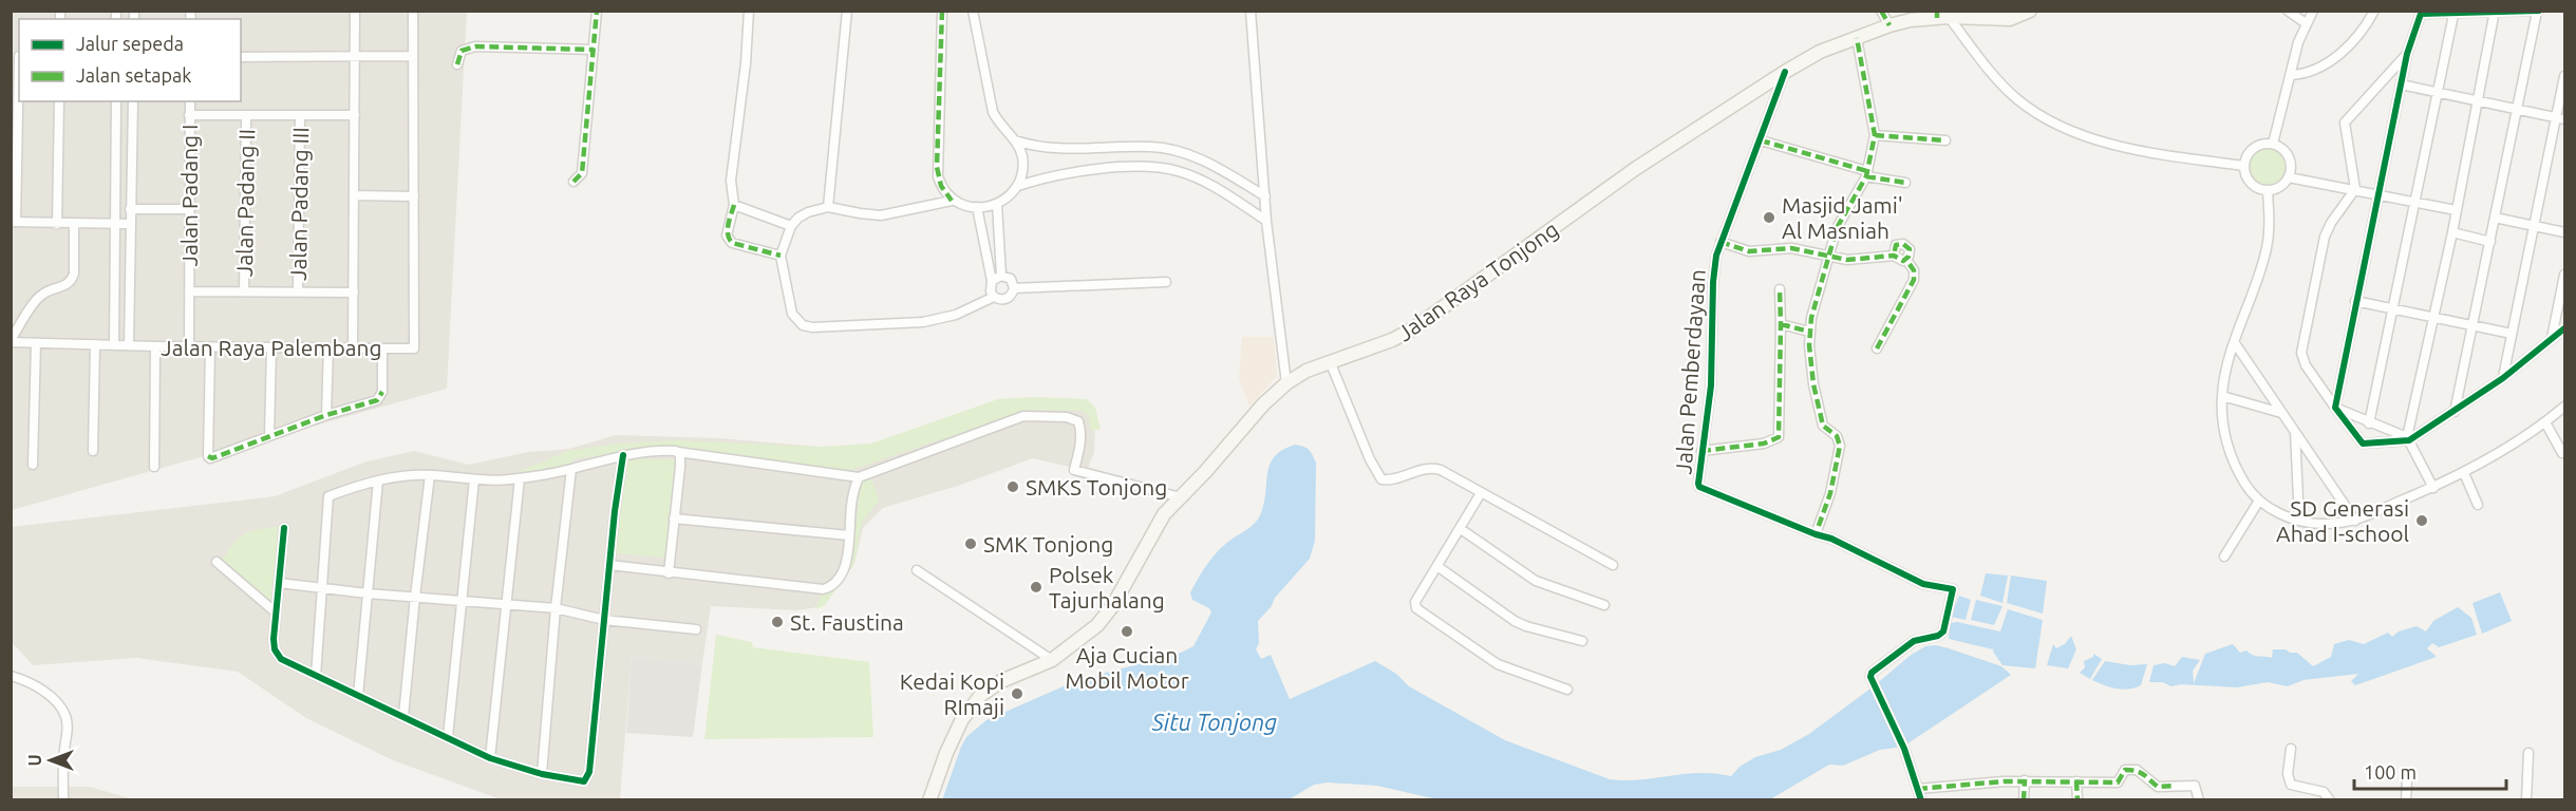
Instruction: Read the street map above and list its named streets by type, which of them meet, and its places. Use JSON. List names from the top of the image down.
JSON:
{
  "streets": {
    "main road": ["Jalan Raya Tonjong"],
    "street": [
      "Jalan Padang I",
      "Jalan Padang II",
      "Jalan Padang III",
      "Jalan Raya Palembang",
      "Jalan Pemberdayaan"
    ]
  },
  "crossings": [
    ["Jalan Padang I", "Jalan Padang II"],
    ["Jalan Padang I", "Jalan Padang III"],
    ["Jalan Padang I", "Jalan Raya Palembang"],
    ["Jalan Padang II", "Jalan Padang III"],
    ["Jalan Raya Tonjong", "Jalan Pemberdayaan"]
  ],
  "water": ["Situ Tonjong"],
  "places": [
    "Masjid Jami' Al Masniah",
    "SMKS Tonjong",
    "SD Generasi Ahad I-school",
    "SMK Tonjong",
    "Polsek Tajurhalang",
    "St. Faustina",
    "Aja Cucian Mobil Motor",
    "Kedai Kopi RImaji"
  ],
  "legend": ["Jalur sepeda", "Jalan setapak"],
  "scale_bar": "100 m",
  "north": "left"
}
